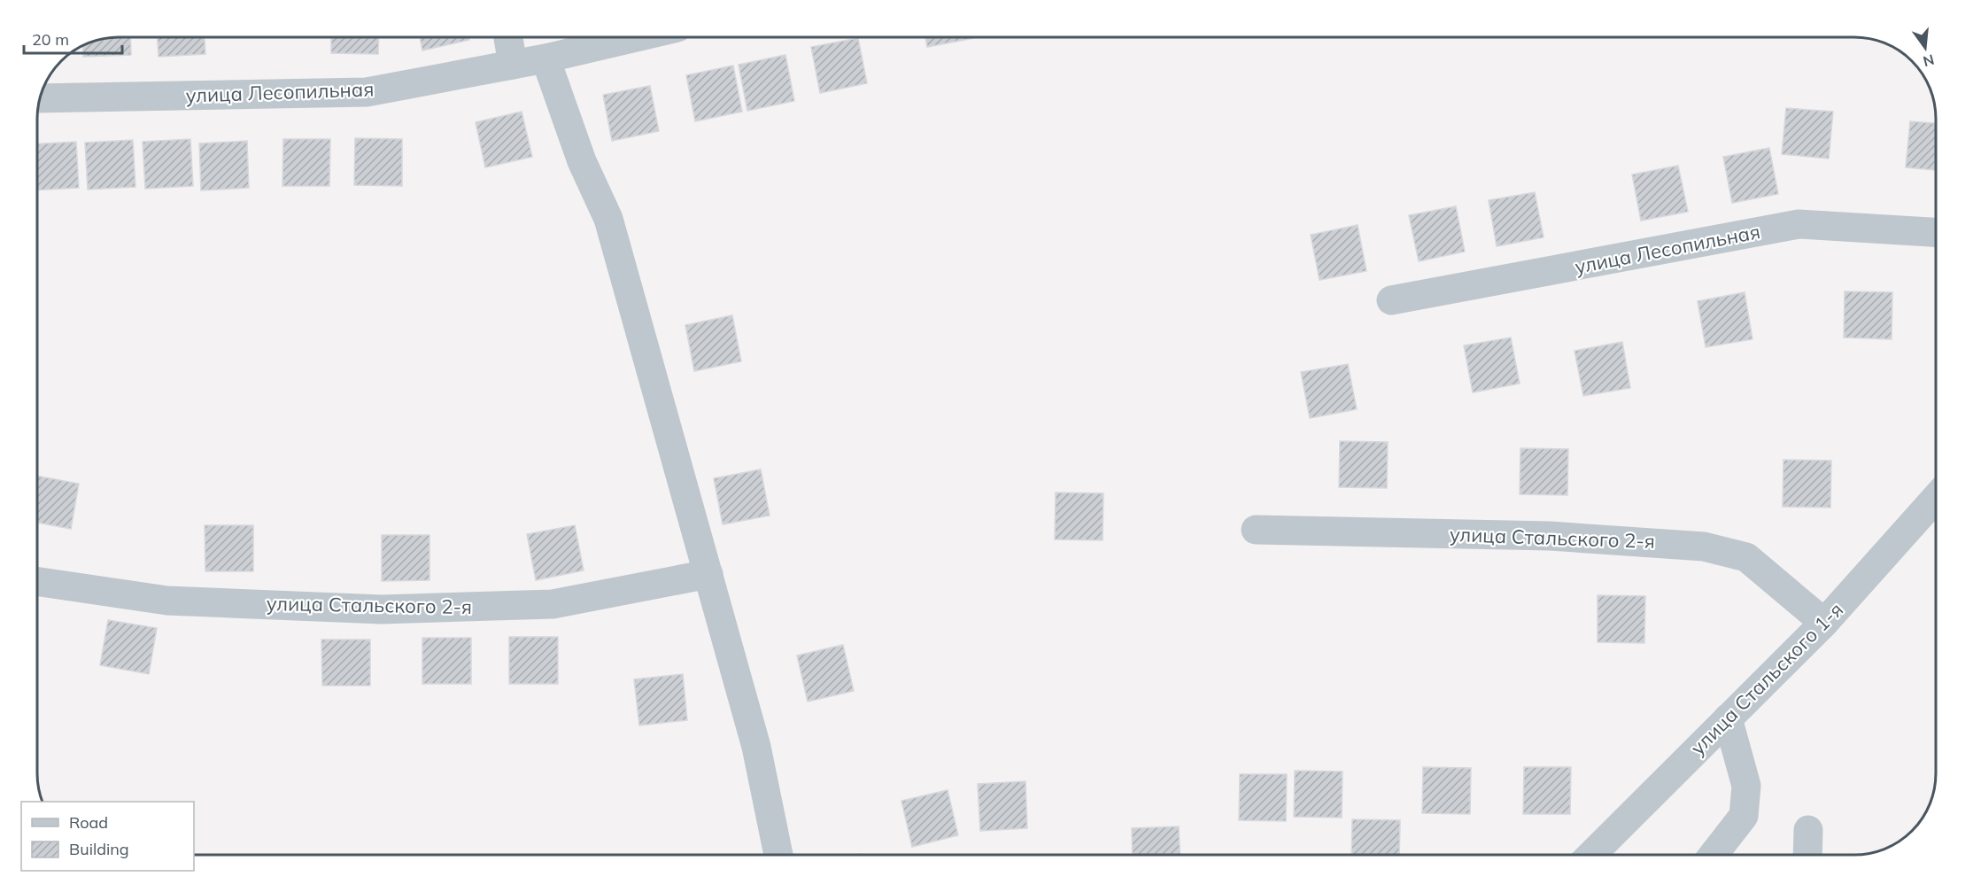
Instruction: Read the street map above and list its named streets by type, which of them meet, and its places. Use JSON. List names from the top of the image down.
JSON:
{
  "streets": {
    "street": ["улица Лесопильная", "улица Стальского 2-я", "улица Стальского 1-я"]
  },
  "crossings": [
    ["улица Стальского 2-я", "улица Стальского 1-я"]
  ],
  "legend": ["Road", "Building"],
  "scale_bar": "20 m",
  "north": "bottom"
}
